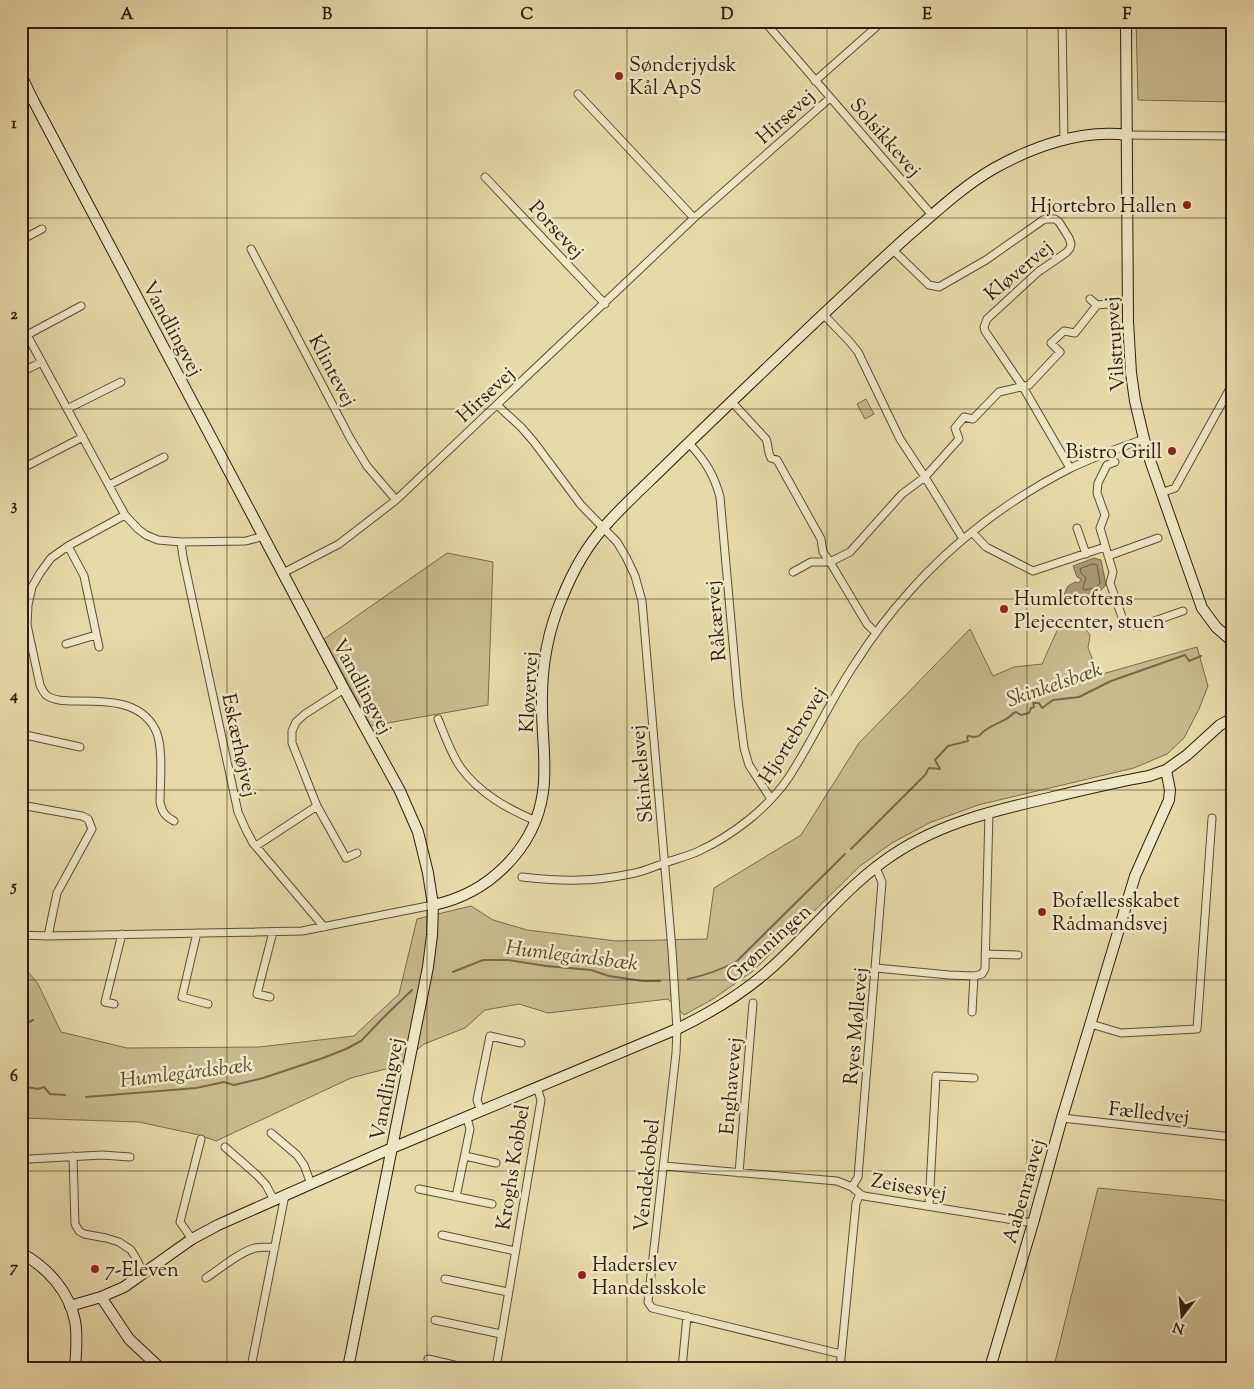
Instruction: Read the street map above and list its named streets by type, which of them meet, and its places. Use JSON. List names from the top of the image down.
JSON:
{
  "streets": {
    "street": [
      "Hirsevej",
      "Solsikkevej",
      "Porsevej",
      "Kløvervej",
      "Vandlingvej",
      "Vilstrupvej",
      "Klintevej",
      "Råkærvej",
      "Hjortebrovej",
      "Eskærhøjvej",
      "Skinkelsvej",
      "Grønningen",
      "Ryes Møllevej",
      "Enghavevej",
      "Fælledvej",
      "Kroghs Kobbel",
      "Vendekobbel",
      "Zeisesvej",
      "Aabenraavej"
    ]
  },
  "crossings": [
    ["Hirsevej", "Solsikkevej"],
    ["Hirsevej", "Porsevej"],
    ["Hirsevej", "Vandlingvej"],
    ["Hirsevej", "Klintevej"],
    ["Hirsevej", "Skinkelsvej"],
    ["Solsikkevej", "Kløvervej"],
    ["Kløvervej", "Vandlingvej"],
    ["Kløvervej", "Vilstrupvej"],
    ["Kløvervej", "Råkærvej"],
    ["Kløvervej", "Skinkelsvej"],
    ["Vandlingvej", "Grønningen"],
    ["Vilstrupvej", "Hjortebrovej"],
    ["Råkærvej", "Hjortebrovej"],
    ["Hjortebrovej", "Skinkelsvej"],
    ["Skinkelsvej", "Grønningen"],
    ["Skinkelsvej", "Vendekobbel"],
    ["Grønningen", "Ryes Møllevej"],
    ["Grønningen", "Kroghs Kobbel"],
    ["Grønningen", "Vendekobbel"],
    ["Grønningen", "Aabenraavej"],
    ["Ryes Møllevej", "Zeisesvej"],
    ["Enghavevej", "Zeisesvej"],
    ["Fælledvej", "Aabenraavej"],
    ["Vendekobbel", "Zeisesvej"],
    ["Zeisesvej", "Aabenraavej"]
  ],
  "water": ["Skinkelsbæk", "Humlegårdsbæk"],
  "places": [
    "Sønderjydsk Kål ApS",
    "Hjortebro Hallen",
    "Bistro Grill",
    "Humletoftens Plejecenter, stuen",
    "Bofællesskabet Rådmandsvej",
    "7-Eleven",
    "Haderslev Handelsskole"
  ],
  "north": "bottom",
  "grid": {
    "columns": [
      "A",
      "B",
      "C",
      "D",
      "E",
      "F"
    ],
    "rows": [
      "1",
      "2",
      "3",
      "4",
      "5",
      "6",
      "7"
    ]
  }
}
